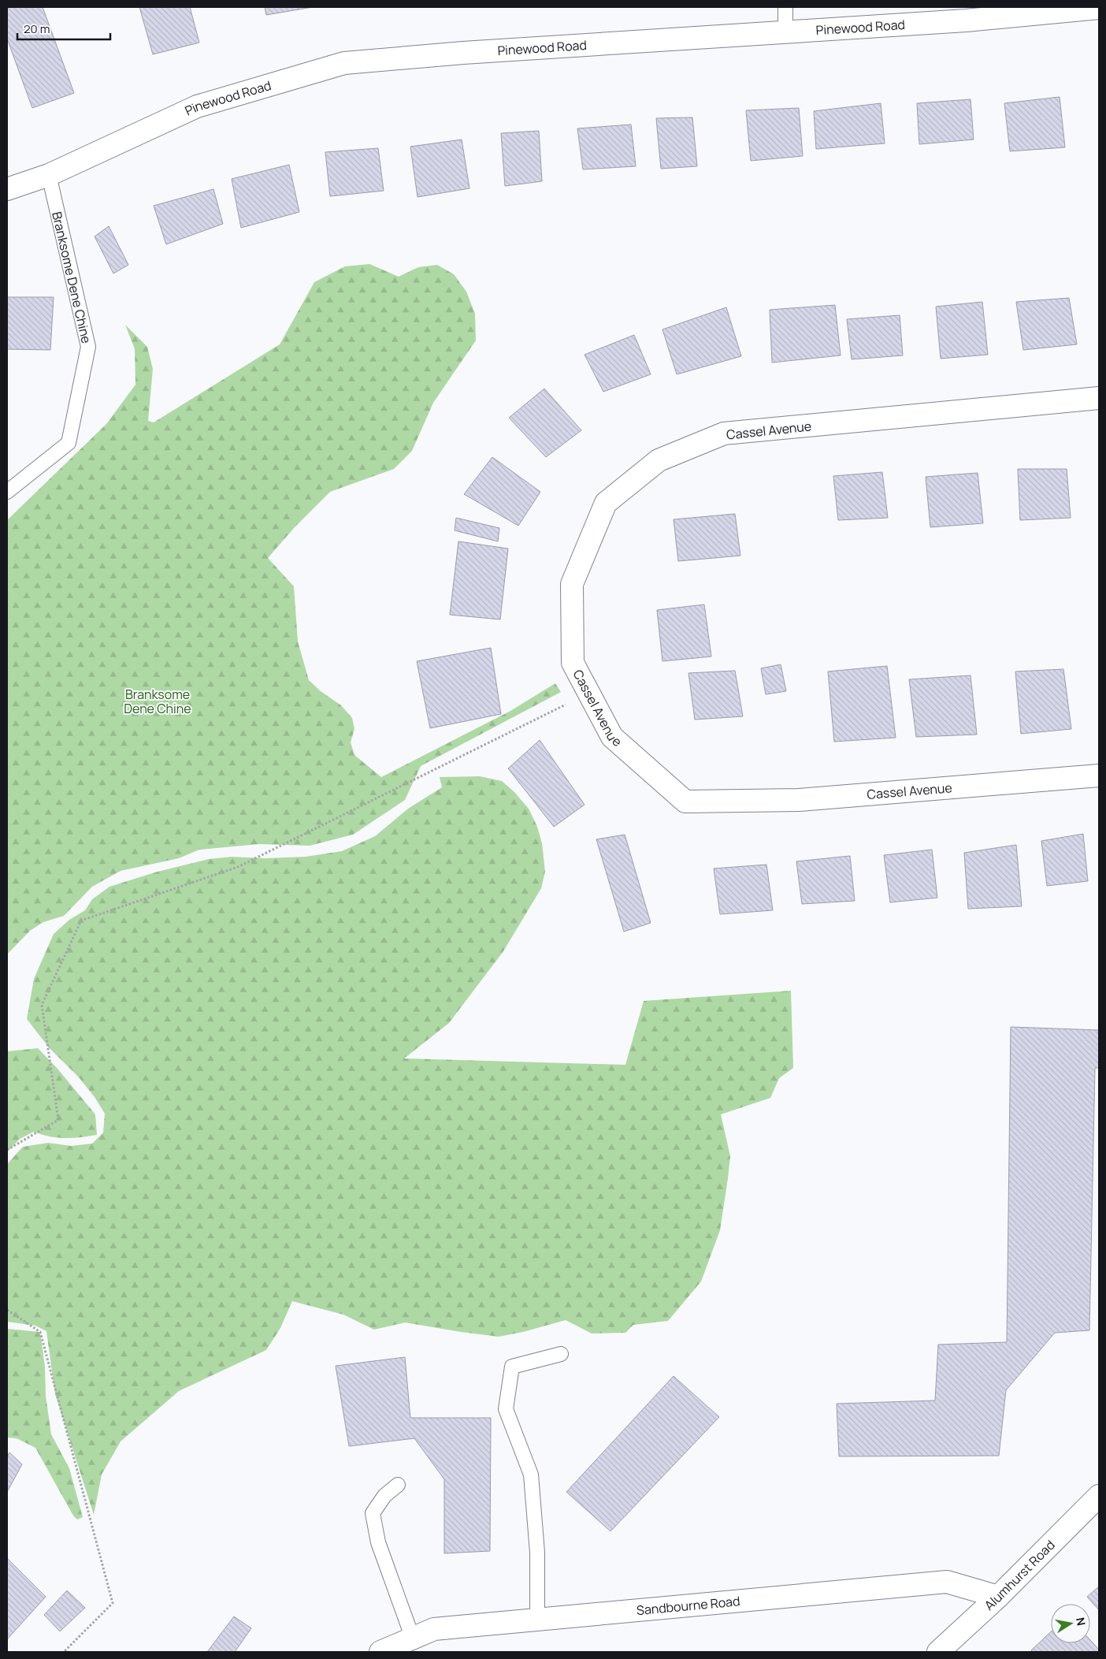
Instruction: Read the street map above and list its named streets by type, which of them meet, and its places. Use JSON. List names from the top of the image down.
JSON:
{
  "streets": {
    "street": [
      "Pinewood Road",
      "Cassel Avenue",
      "Alumhurst Road",
      "Sandbourne Road"
    ],
    "lane": ["Branksome Dene Chine"]
  },
  "crossings": [
    ["Pinewood Road", "Branksome Dene Chine"],
    ["Alumhurst Road", "Sandbourne Road"]
  ],
  "parks": ["Branksome Dene Chine"],
  "scale_bar": "20 m",
  "north": "right"
}
